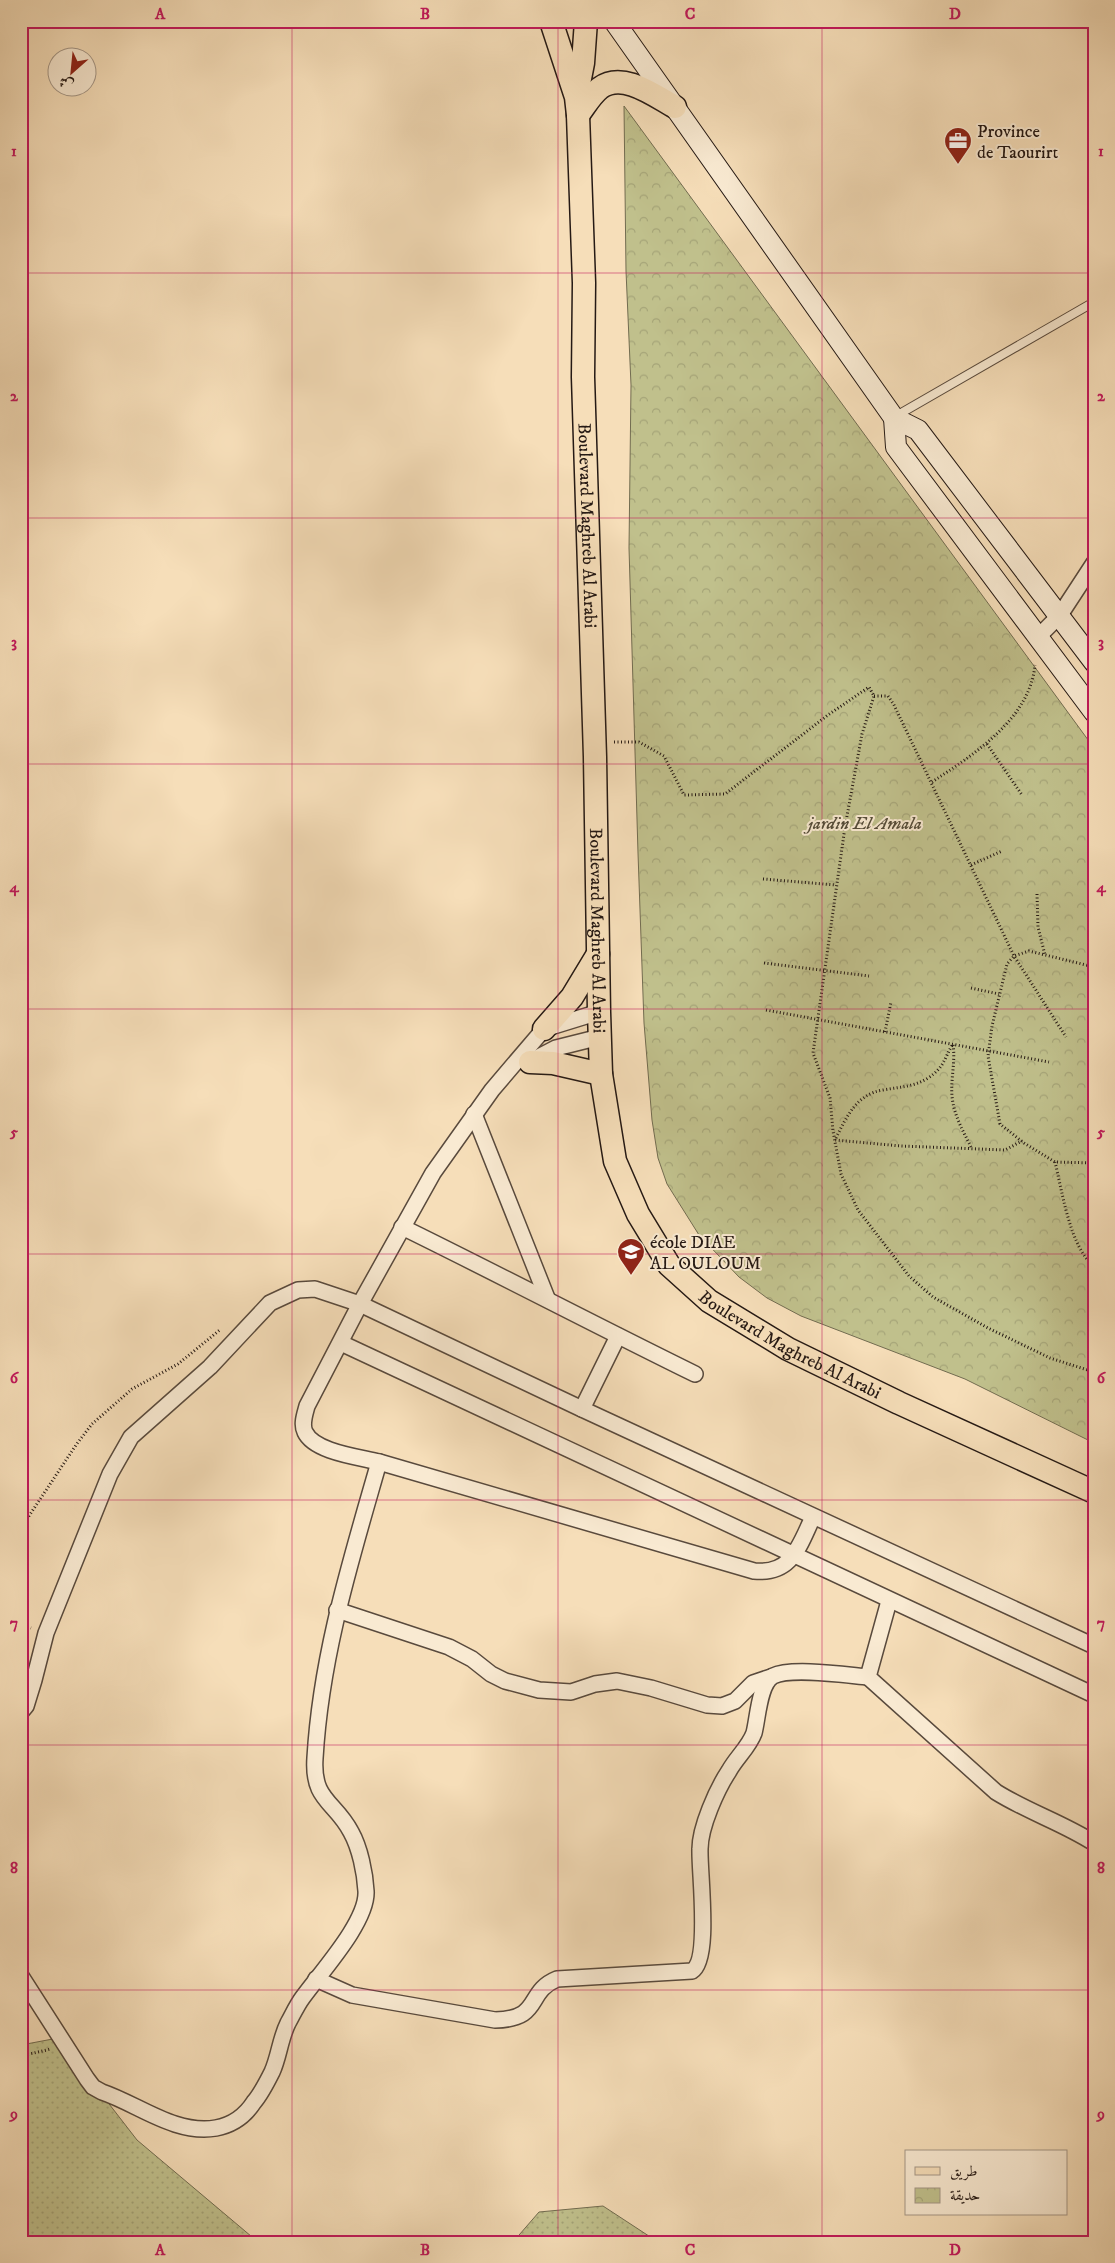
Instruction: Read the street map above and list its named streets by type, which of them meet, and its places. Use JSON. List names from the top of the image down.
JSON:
{
  "streets": {
    "main road": ["Boulevard Maghreb Al Arabi"]
  },
  "parks": ["jardin El Amala"],
  "places": {
    "office": ["Province de Taourirt"],
    "school or university": ["école DIAE AL OULOUM"]
  },
  "legend": ["طريق", "حديقة"],
  "north": "bottom left",
  "grid": {
    "columns": [
      "A",
      "B",
      "C",
      "D"
    ],
    "rows": [
      "1",
      "2",
      "3",
      "4",
      "5",
      "6",
      "7",
      "8",
      "9"
    ]
  }
}
